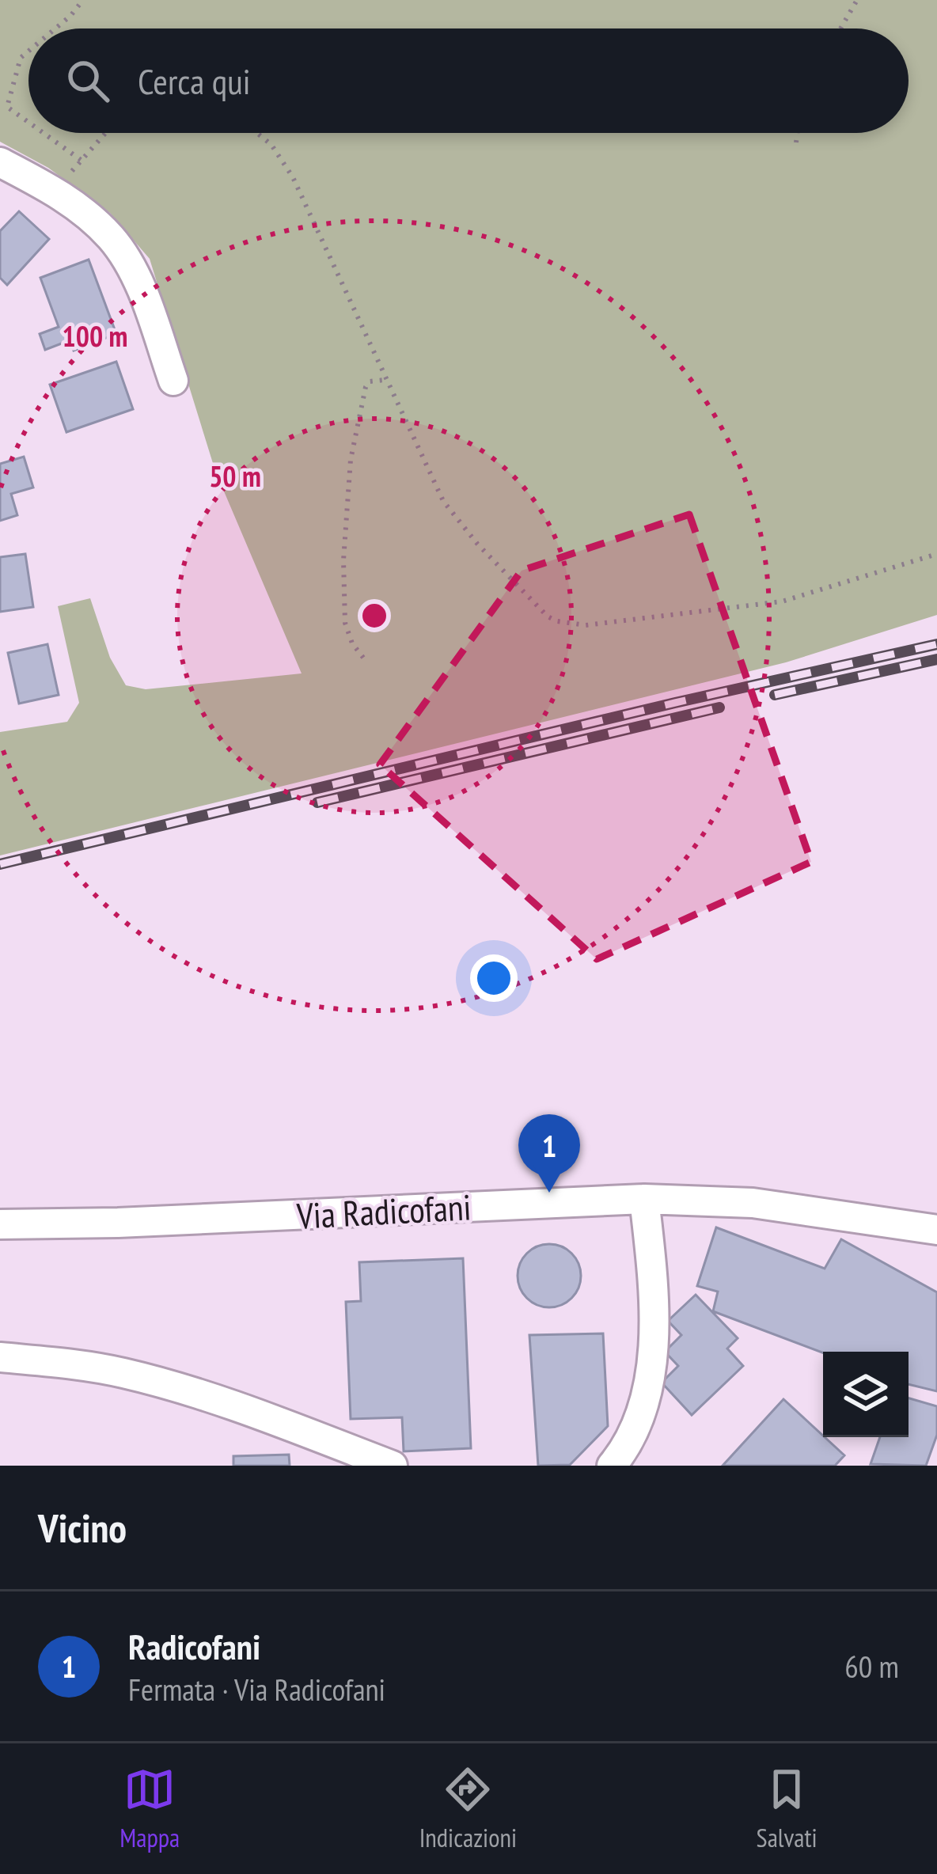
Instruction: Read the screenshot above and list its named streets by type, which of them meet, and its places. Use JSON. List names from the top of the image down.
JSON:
{
  "streets": {
    "street": ["Via Radicofani"]
  },
  "page": {
    "search": "Cerca qui",
    "pins": "1",
    "heading": "Vicino",
    "list": [
      {
        "mark": "1",
        "name": "Radicofani",
        "note": "Fermata · Via Radicofani",
        "value": "60 m"
      }
    ],
    "nav": ["Mappa", "Indicazioni", "Salvati"]
  },
  "rings": ["100 m", "50 m"]
}
